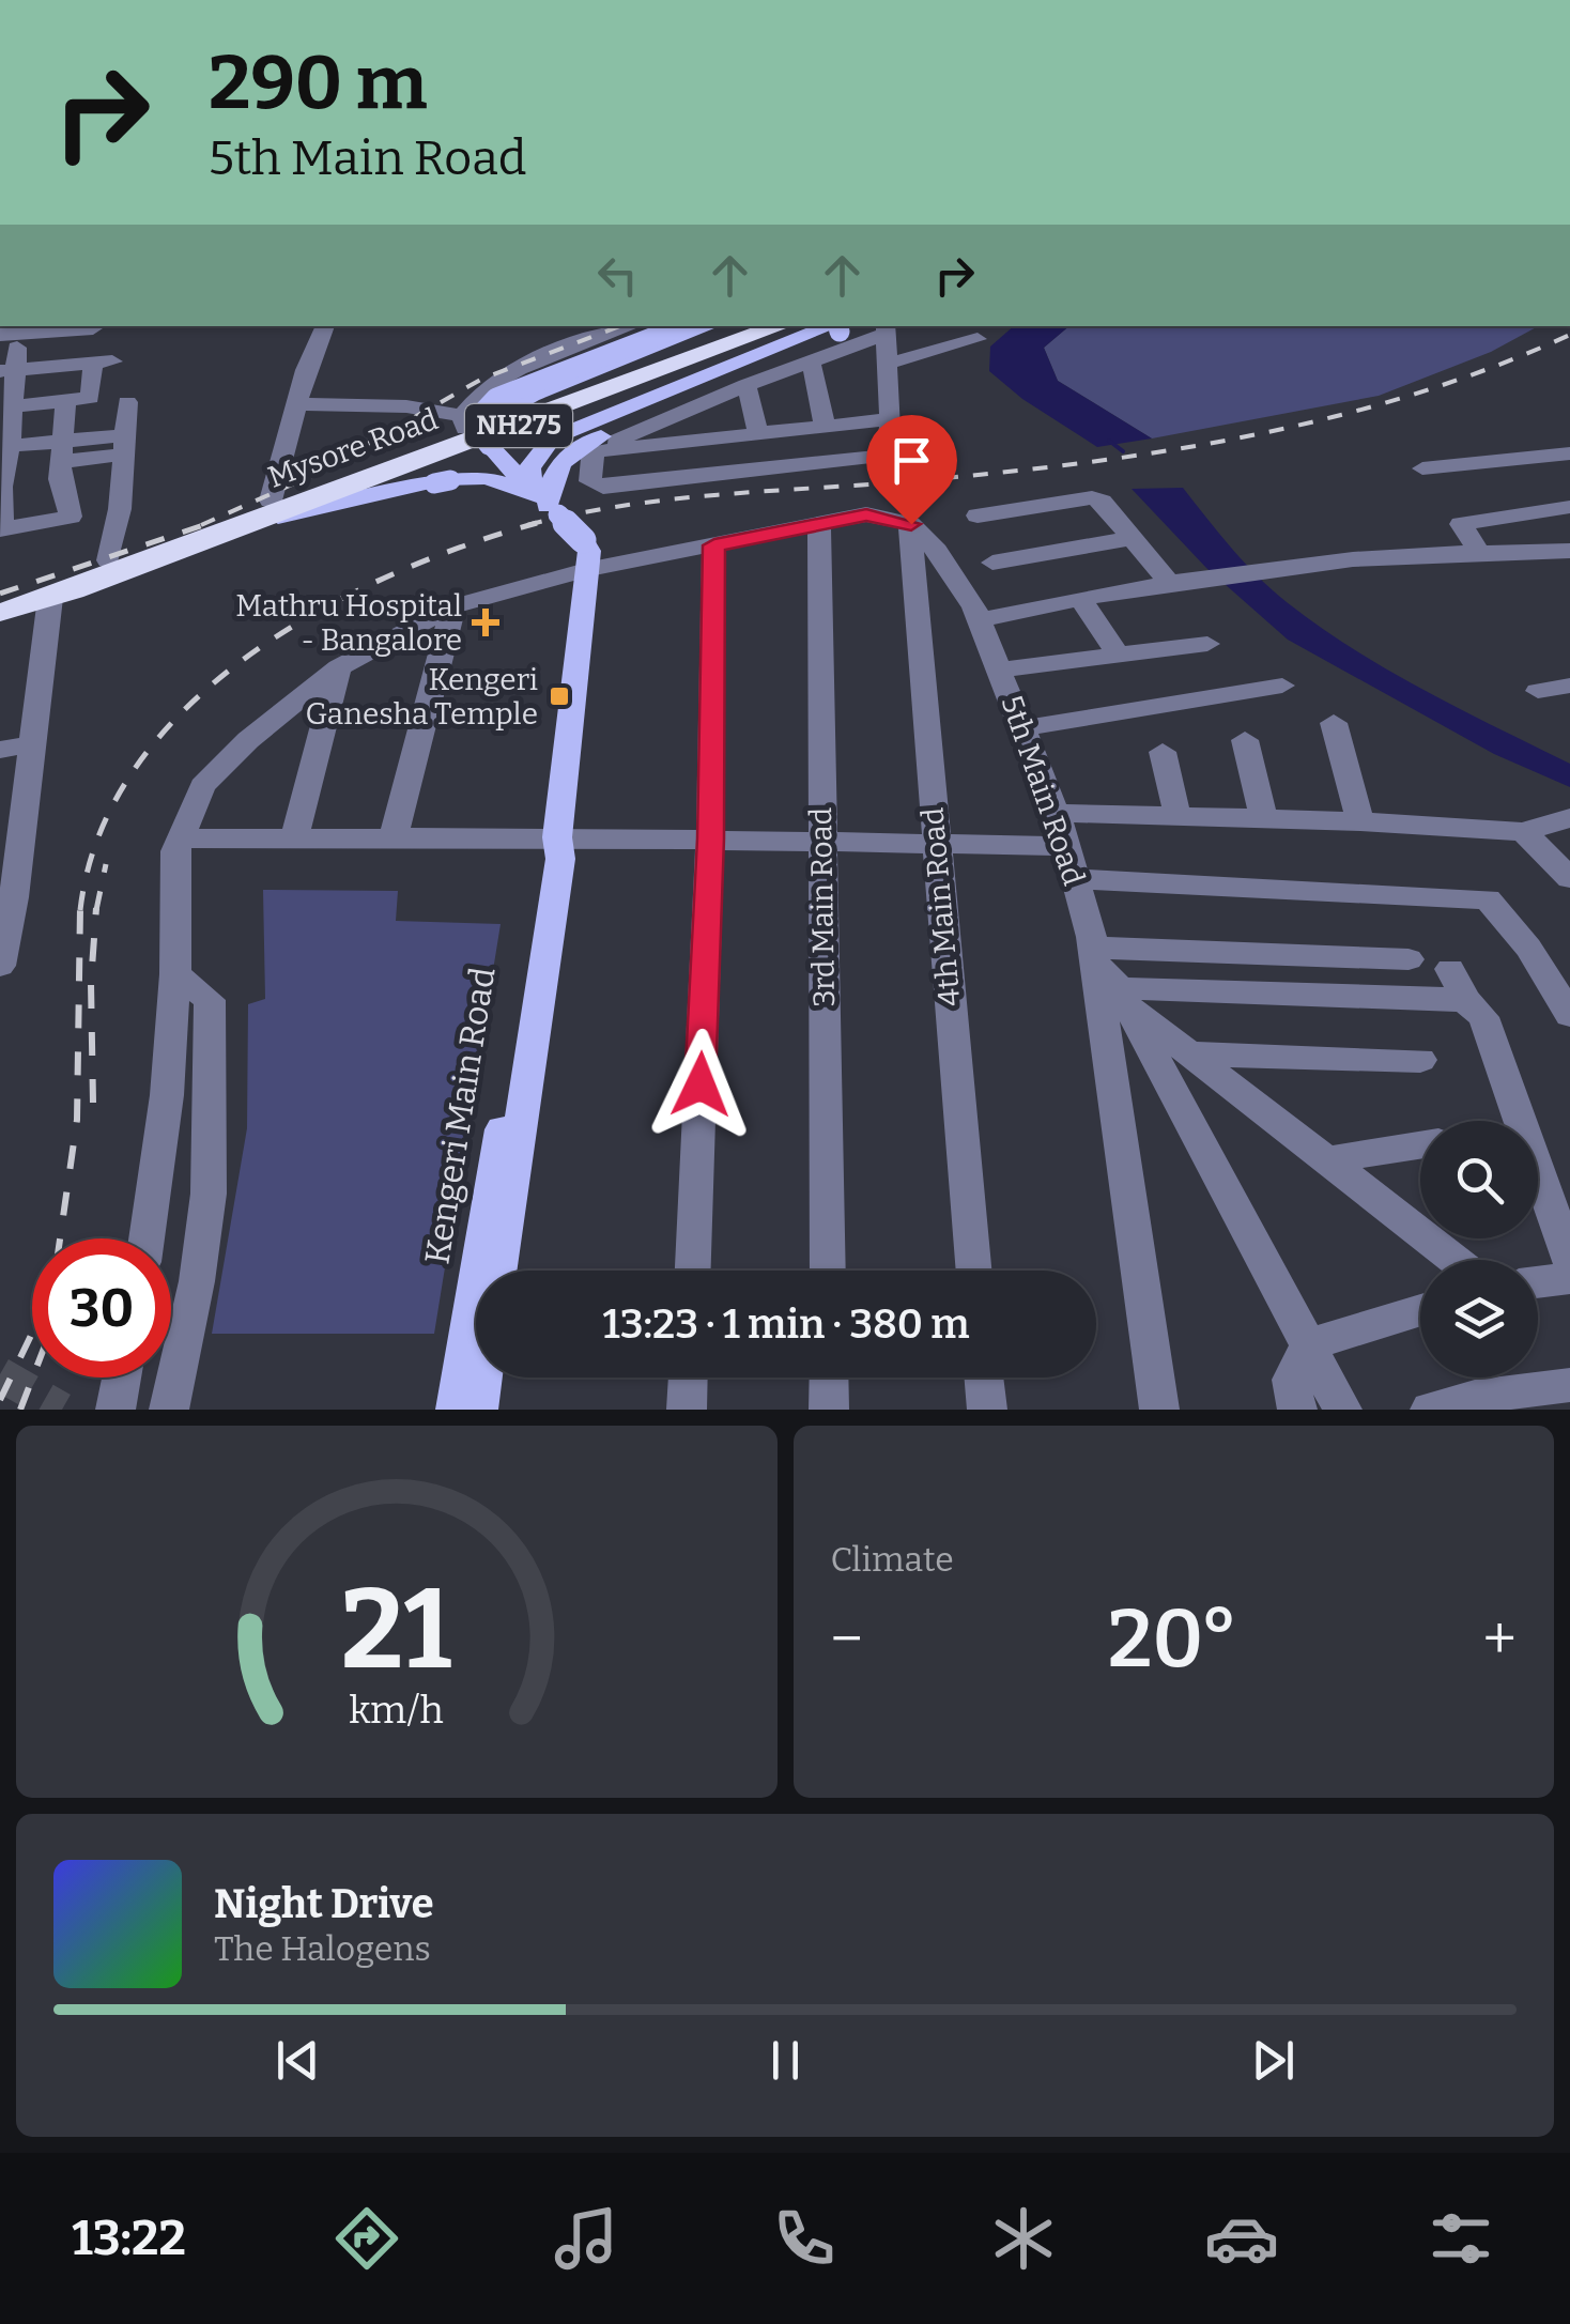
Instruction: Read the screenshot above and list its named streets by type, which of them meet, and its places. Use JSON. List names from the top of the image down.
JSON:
{
  "streets": {
    "highway": ["NH275", "Mysore Road"],
    "main road": ["Kengeri Main Road"],
    "street": ["5th Main Road", "3rd Main Road", "4th Main Road"]
  },
  "crossings": [
    ["5th Main Road", "4th Main Road"]
  ],
  "places": {
    "health": ["Mathru Hospital - Bangalore"],
    "transit": ["Kengeri Ganesha Temple"]
  },
  "page": {
    "turn": ["290 m", "5th Main Road"],
    "limit": "30",
    "trip": "13:23 · 1 min · 380 m",
    "tile": "Climate",
    "heat": ["−", "20°", "+"],
    "song": ["Night Drive", "The Halogens"],
    "tabs": "13:22",
    "gauge": ["21", "km/h"]
  }
}
